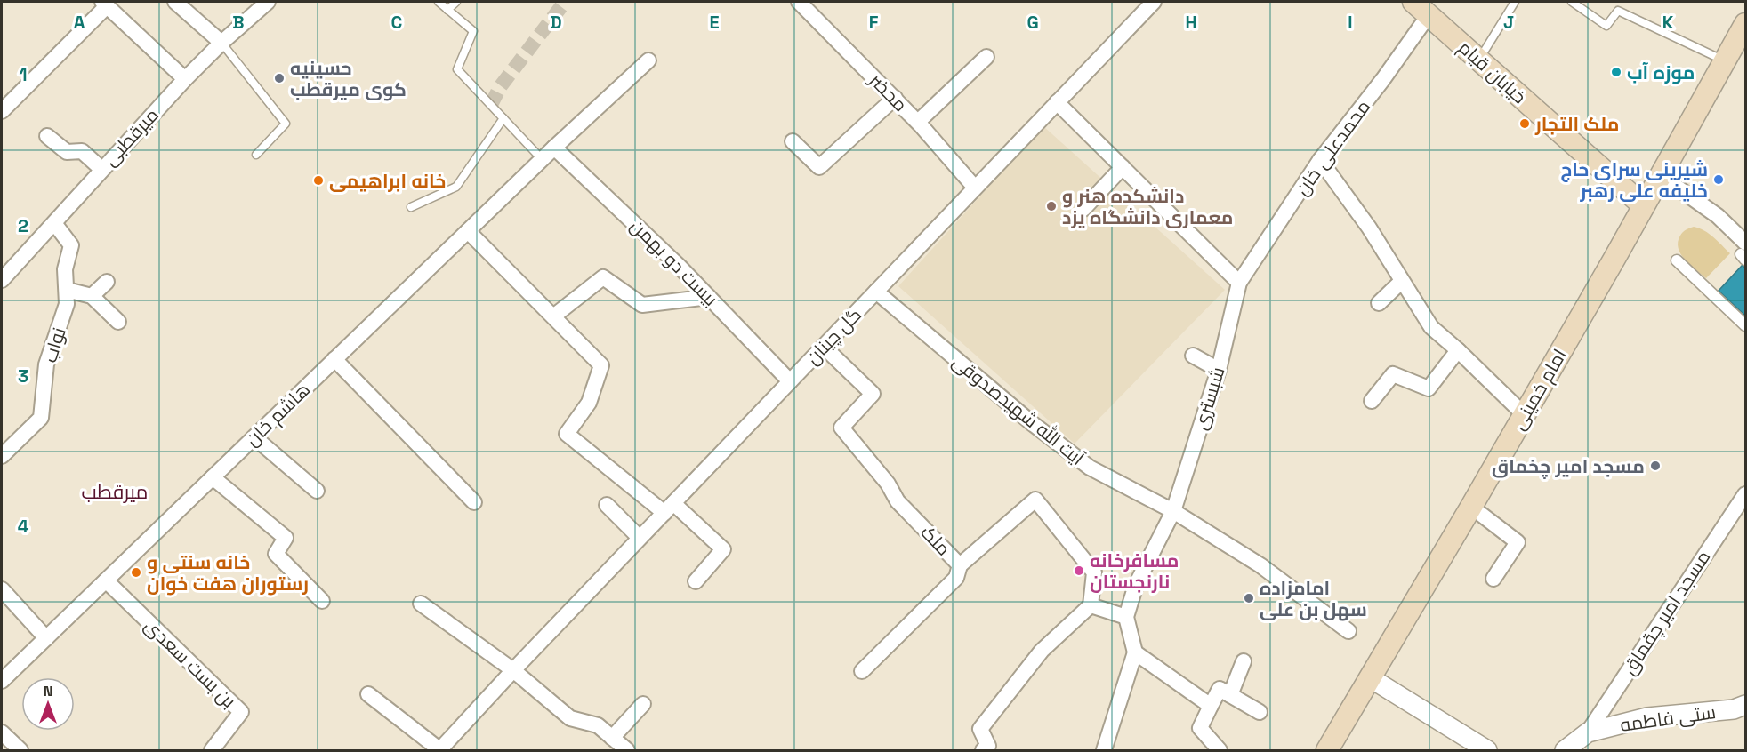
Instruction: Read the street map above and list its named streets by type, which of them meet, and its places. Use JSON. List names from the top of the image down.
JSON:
{
  "streets": {
    "main road": ["خیابان قیام", "امام خمینی"],
    "street": [
      "محضر",
      "میرقطبی",
      "محمدعلی خان",
      "بیست دو بهمن",
      "گل چینان",
      "نواب",
      "شبستری",
      "آیت الله شهیدصدوقی",
      "هاشم خان",
      "ملک",
      "مسجد امیر چقماق",
      "بن بست سعدی",
      "ستی فاطمه"
    ]
  },
  "crossings": [
    ["خیابان قیام", "محمدعلی خان"],
    ["خیابان قیام", "امام خمینی"],
    ["محضر", "گل چینان"],
    ["میرقطبی", "نواب"],
    ["محمدعلی خان", "شبستری"],
    ["بیست دو بهمن", "گل چینان"],
    ["بیست دو بهمن", "هاشم خان"],
    ["گل چینان", "آیت الله شهیدصدوقی"],
    ["گل چینان", "ملک"],
    ["شبستری", "آیت الله شهیدصدوقی"],
    ["هاشم خان", "بن بست سعدی"],
    ["مسجد امیر چقماق", "ستی فاطمه"]
  ],
  "districts": ["میرقطب"],
  "places": [
    "موزه آب",
    "حسینیه کوی میرقطب",
    "ملک التجار",
    "شیرینی سرای حاج خلیفه علی رهبر",
    "خانه ابراهیمی",
    "دانشکده هنر و معماری دانشگاه یزد",
    "مسجد امیر چخماق",
    "مسافرخانه نارنجستان",
    "خانه سنتی و رستوران هفت خوان",
    "امامزاده سهل بن علی"
  ],
  "north": "top",
  "grid": {
    "columns": [
      "A",
      "B",
      "C",
      "D",
      "E",
      "F",
      "G",
      "H",
      "I",
      "J",
      "K"
    ],
    "rows": [
      "1",
      "2",
      "3",
      "4"
    ]
  }
}
